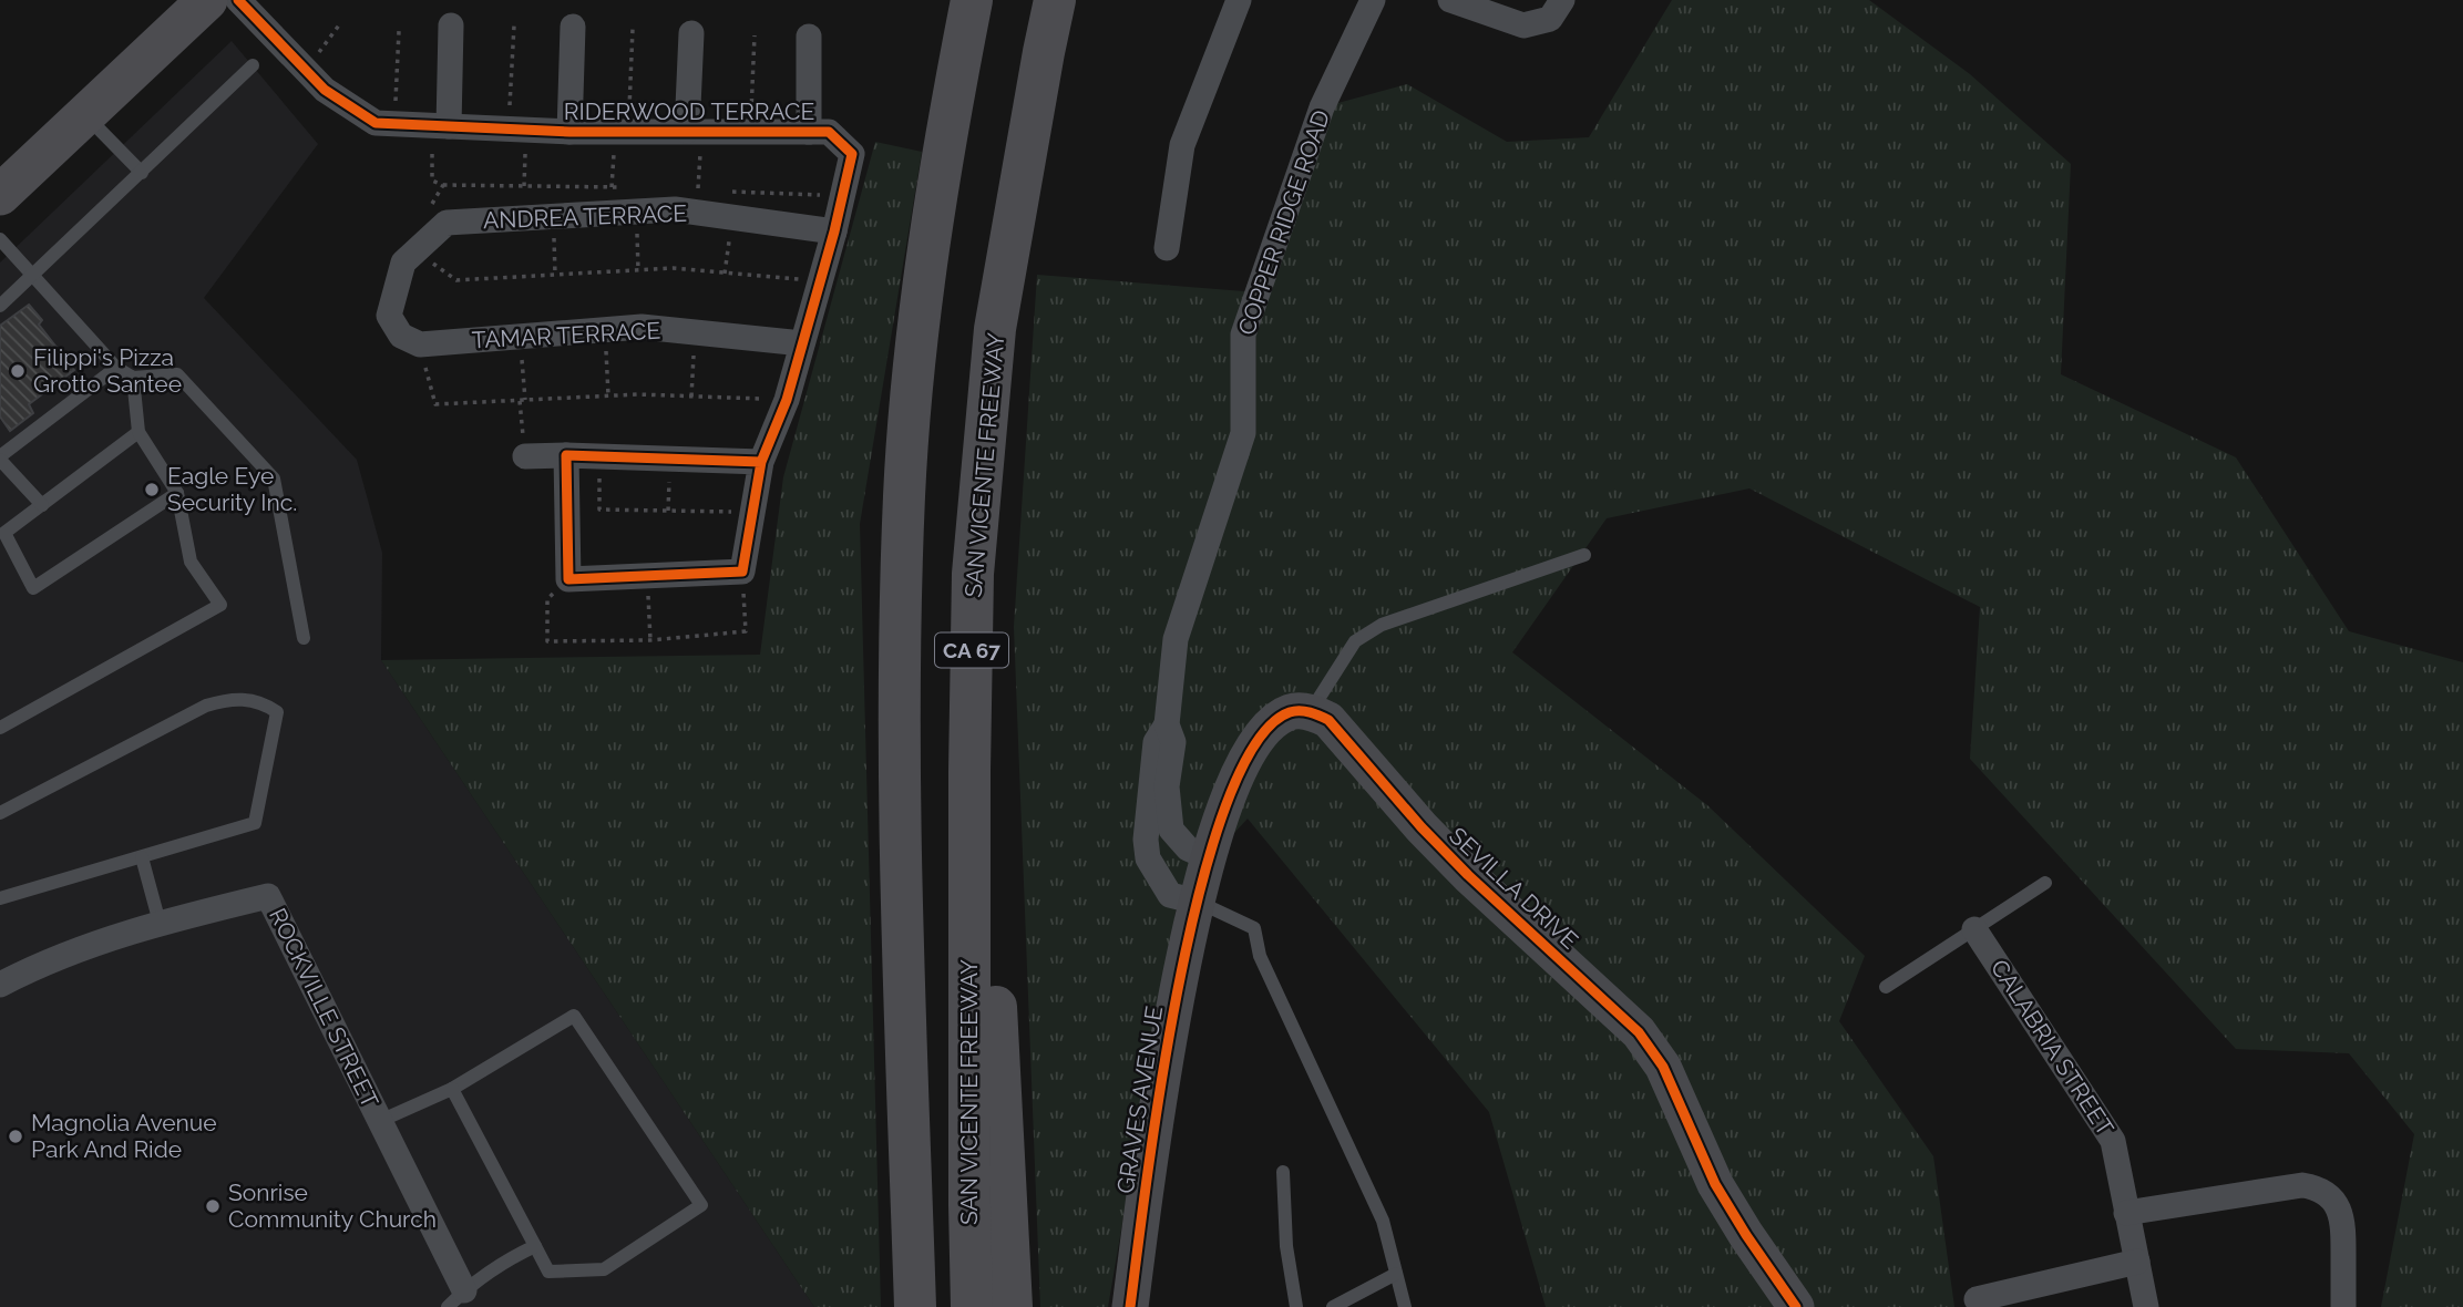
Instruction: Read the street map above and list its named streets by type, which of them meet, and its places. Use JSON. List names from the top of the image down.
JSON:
{
  "streets": {
    "highway": ["SAN VICENTE FREEWAY", "CA 67"],
    "street": [
      "RIDERWOOD TERRACE",
      "ANDREA TERRACE",
      "COPPER RIDGE ROAD",
      "TAMAR TERRACE",
      "SEVILLA DRIVE",
      "ROCKVILLE STREET",
      "CALABRIA STREET",
      "GRAVES AVENUE"
    ]
  },
  "crossings": [
    ["RIDERWOOD TERRACE", "ANDREA TERRACE"],
    ["RIDERWOOD TERRACE", "TAMAR TERRACE"],
    ["ANDREA TERRACE", "TAMAR TERRACE"],
    ["COPPER RIDGE ROAD", "GRAVES AVENUE"]
  ],
  "places": [
    "Filippi's Pizza Grotto Santee",
    "Eagle Eye Security Inc.",
    "Magnolia Avenue Park And Ride",
    "Sonrise Community Church"
  ]
}
